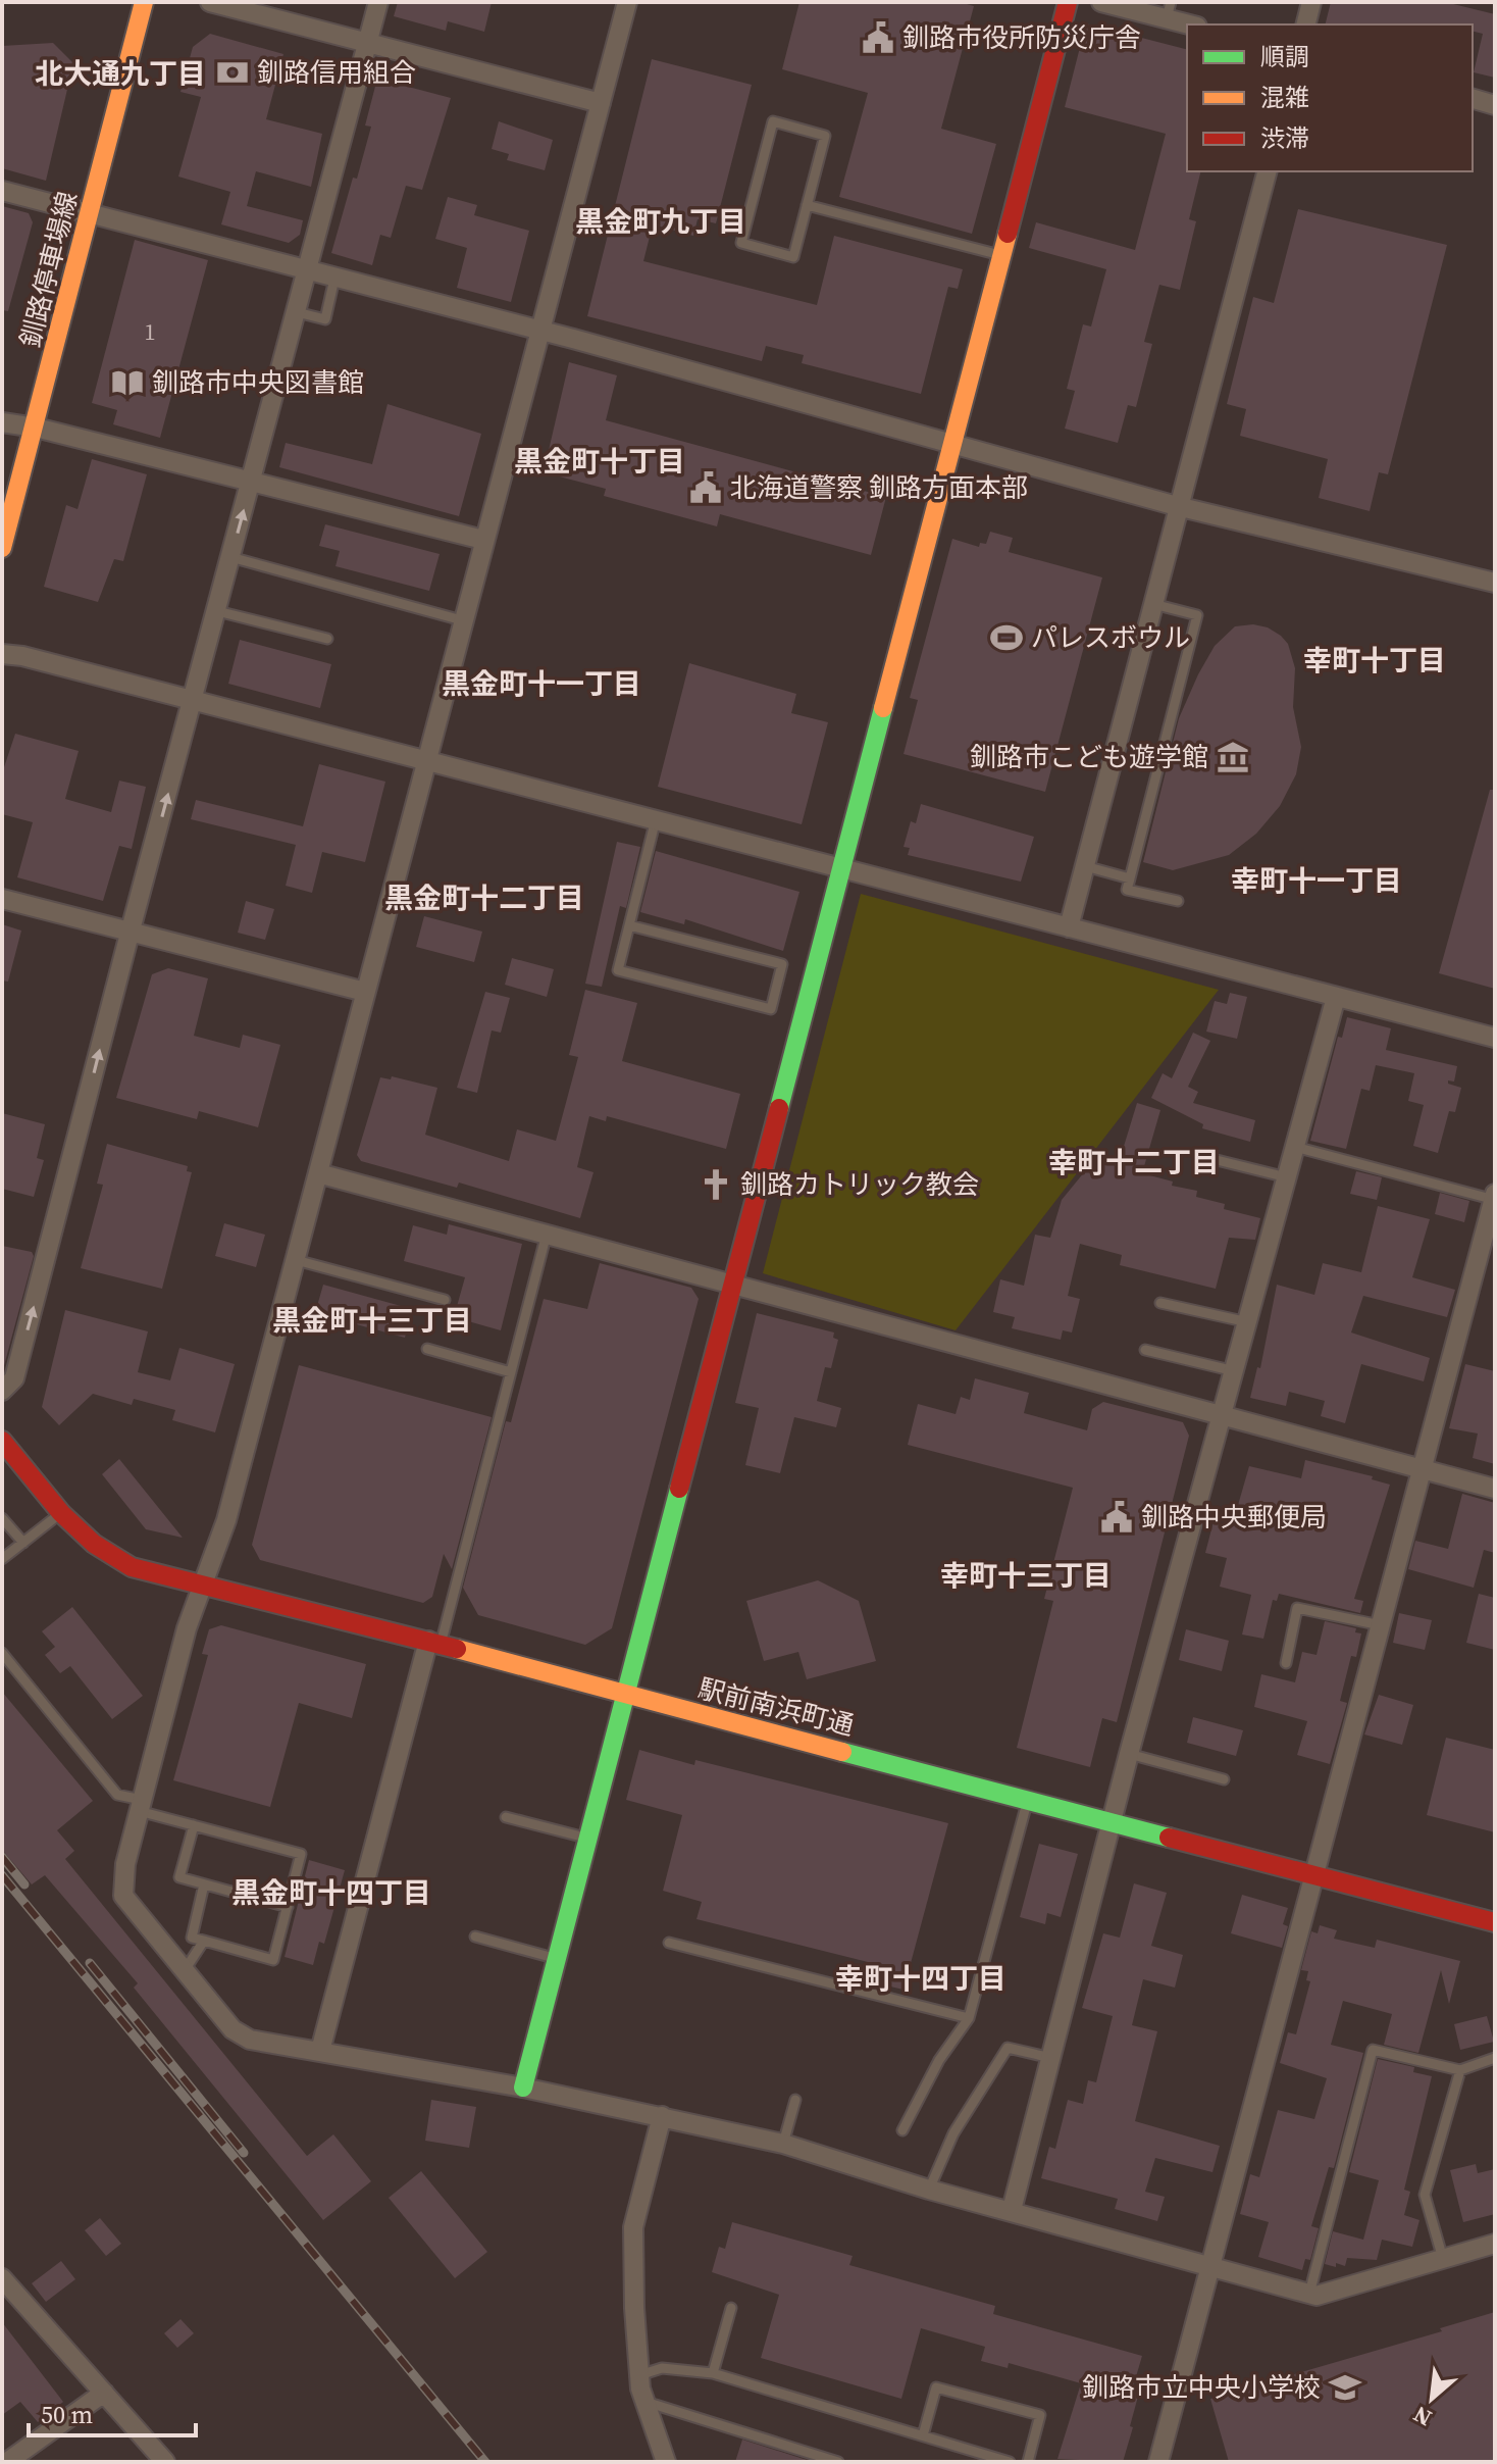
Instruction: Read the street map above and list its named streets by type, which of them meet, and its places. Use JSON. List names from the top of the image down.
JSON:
{
  "streets": {
    "street": ["釧路停車場線", "駅前南浜町通"]
  },
  "districts": [
    "北大通九丁目",
    "黒金町九丁目",
    "黒金町十丁目",
    "幸町十丁目",
    "黒金町十一丁目",
    "幸町十一丁目",
    "黒金町十二丁目",
    "幸町十二丁目",
    "黒金町十三丁目",
    "幸町十三丁目",
    "黒金町十四丁目",
    "幸町十四丁目"
  ],
  "places": {
    "public building": ["釧路市役所防災庁舎", "北海道警察 釧路方面本部", "釧路中央郵便局"],
    "bank": ["釧路信用組合"],
    "library": ["釧路市中央図書館"],
    "sports": ["パレスボウル"],
    "museum": ["釧路市こども遊学館"],
    "church": ["釧路カトリック教会"],
    "school or university": ["釧路市立中央小学校"]
  },
  "house_numbers": ["1"],
  "legend": ["順調", "混雑", "渋滞"],
  "scale_bar": "50 m",
  "north": "bottom left"
}
